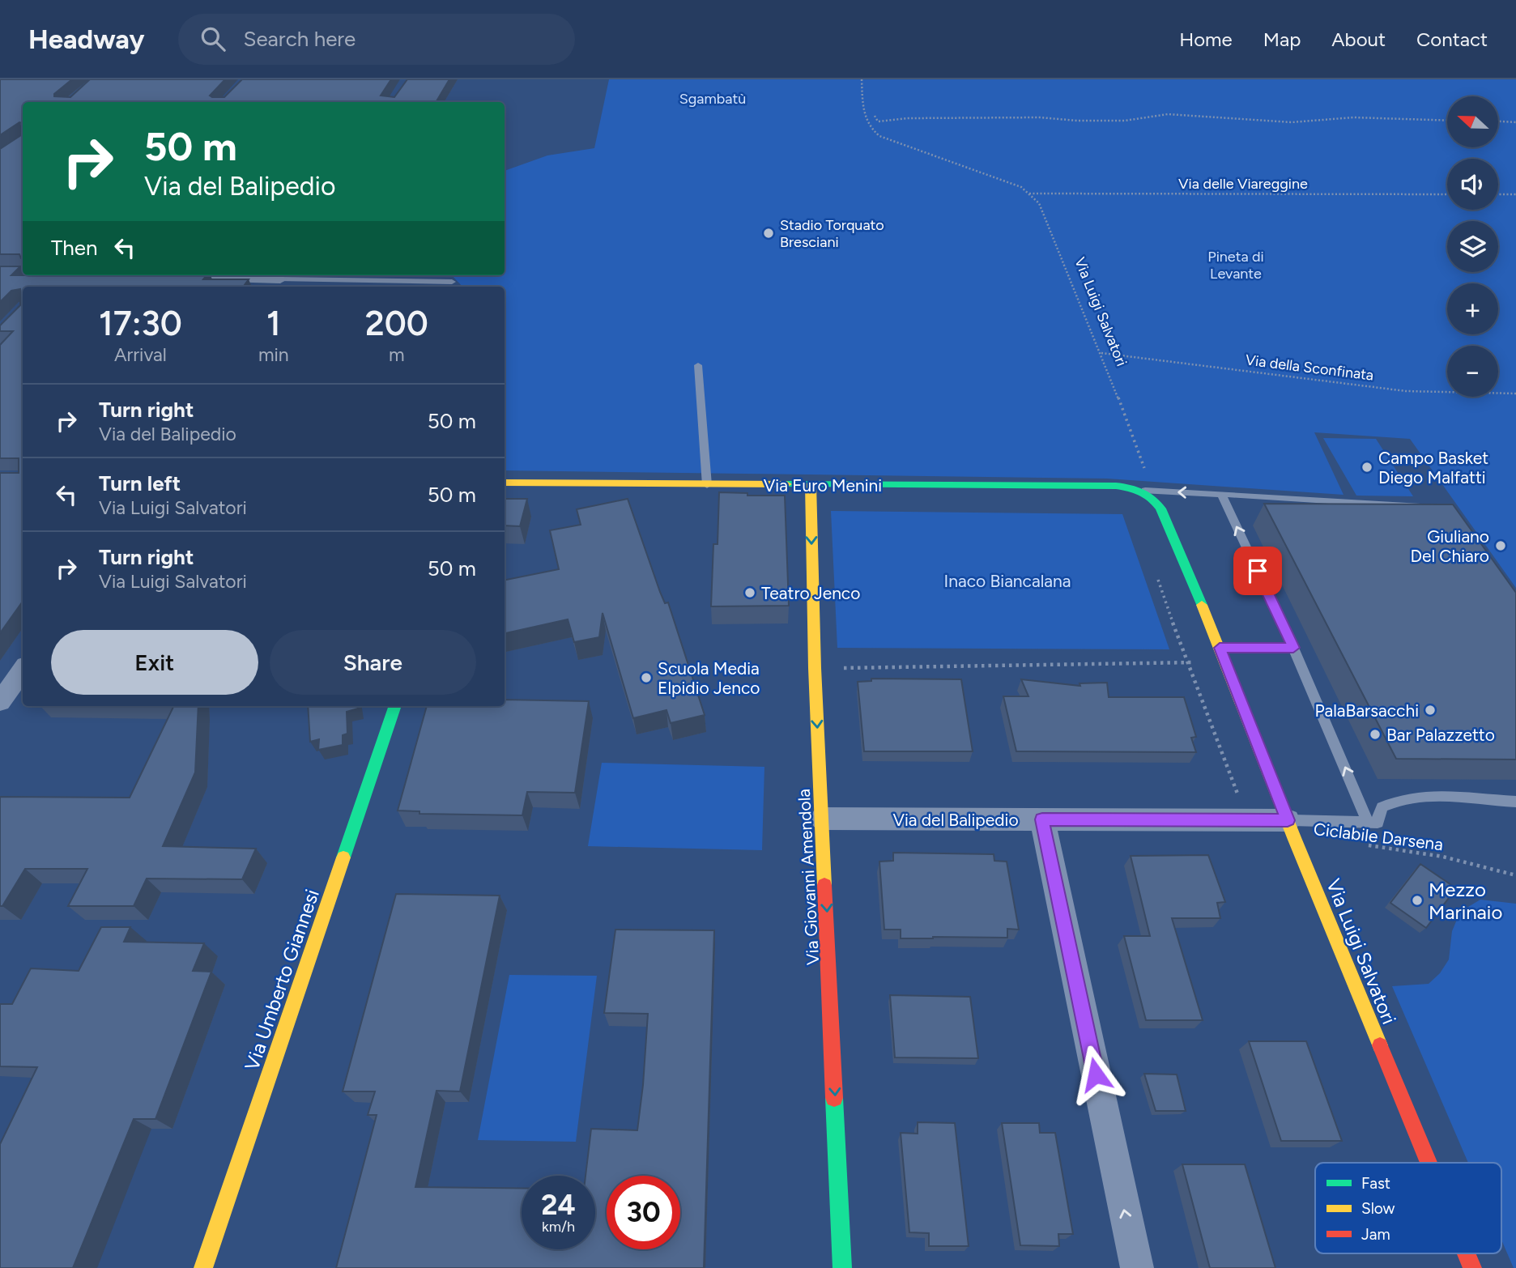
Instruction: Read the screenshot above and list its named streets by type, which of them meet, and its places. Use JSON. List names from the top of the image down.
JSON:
{
  "streets": {
    "street": [
      "Via Luigi Salvatori",
      "Via Euro Menini",
      "Via del Balipedio",
      "Via Giovanni Amendola",
      "Via Umberto Giannesi"
    ],
    "path": ["Via delle Viareggine", "Via della Sconfinata", "Ciclabile Darsena"]
  },
  "crossings": [
    ["Via delle Viareggine", "Via Luigi Salvatori"],
    ["Via Luigi Salvatori", "Via della Sconfinata"],
    ["Via Luigi Salvatori", "Via Euro Menini"],
    ["Via Luigi Salvatori", "Via del Balipedio"],
    ["Via Euro Menini", "Via Giovanni Amendola"],
    ["Via del Balipedio", "Via Giovanni Amendola"]
  ],
  "one_way": ["Via Giovanni Amendola"],
  "parks": ["Sgambatù", "Pineta di Levante", "Inaco Biancalana"],
  "places": [
    "Stadio Torquato Bresciani",
    "Campo Basket Diego Malfatti",
    "Giuliano Del Chiaro",
    "Teatro Jenco",
    "Scuola Media Elpidio Jenco",
    "PalaBarsacchi",
    "Bar Palazzetto",
    "Mezzo Marinaio"
  ],
  "legend": ["Fast", "Slow", "Jam"],
  "north": "left",
  "page": {
    "header": "Headway",
    "search": "Search here",
    "nav": [
      "Home",
      "Map",
      "About",
      "Contact"
    ],
    "map_buttons": ["+", "−"],
    "turn": ["50 m", "Via del Balipedio"],
    "then": "Then",
    "eta": [
      "17:30",
      "Arrival",
      "1",
      "min",
      "200",
      "m"
    ],
    "list": [
      {
        "name": "Turn right",
        "note": "Via del Balipedio",
        "value": "50 m"
      },
      {
        "name": "Turn left",
        "note": "Via Luigi Salvatori",
        "value": "50 m"
      },
      {
        "name": "Turn right",
        "note": "Via Luigi Salvatori",
        "value": "50 m"
      }
    ],
    "buttons": ["Exit", "Share"],
    "speed": "24 km/h",
    "limit": "30"
  }
}
